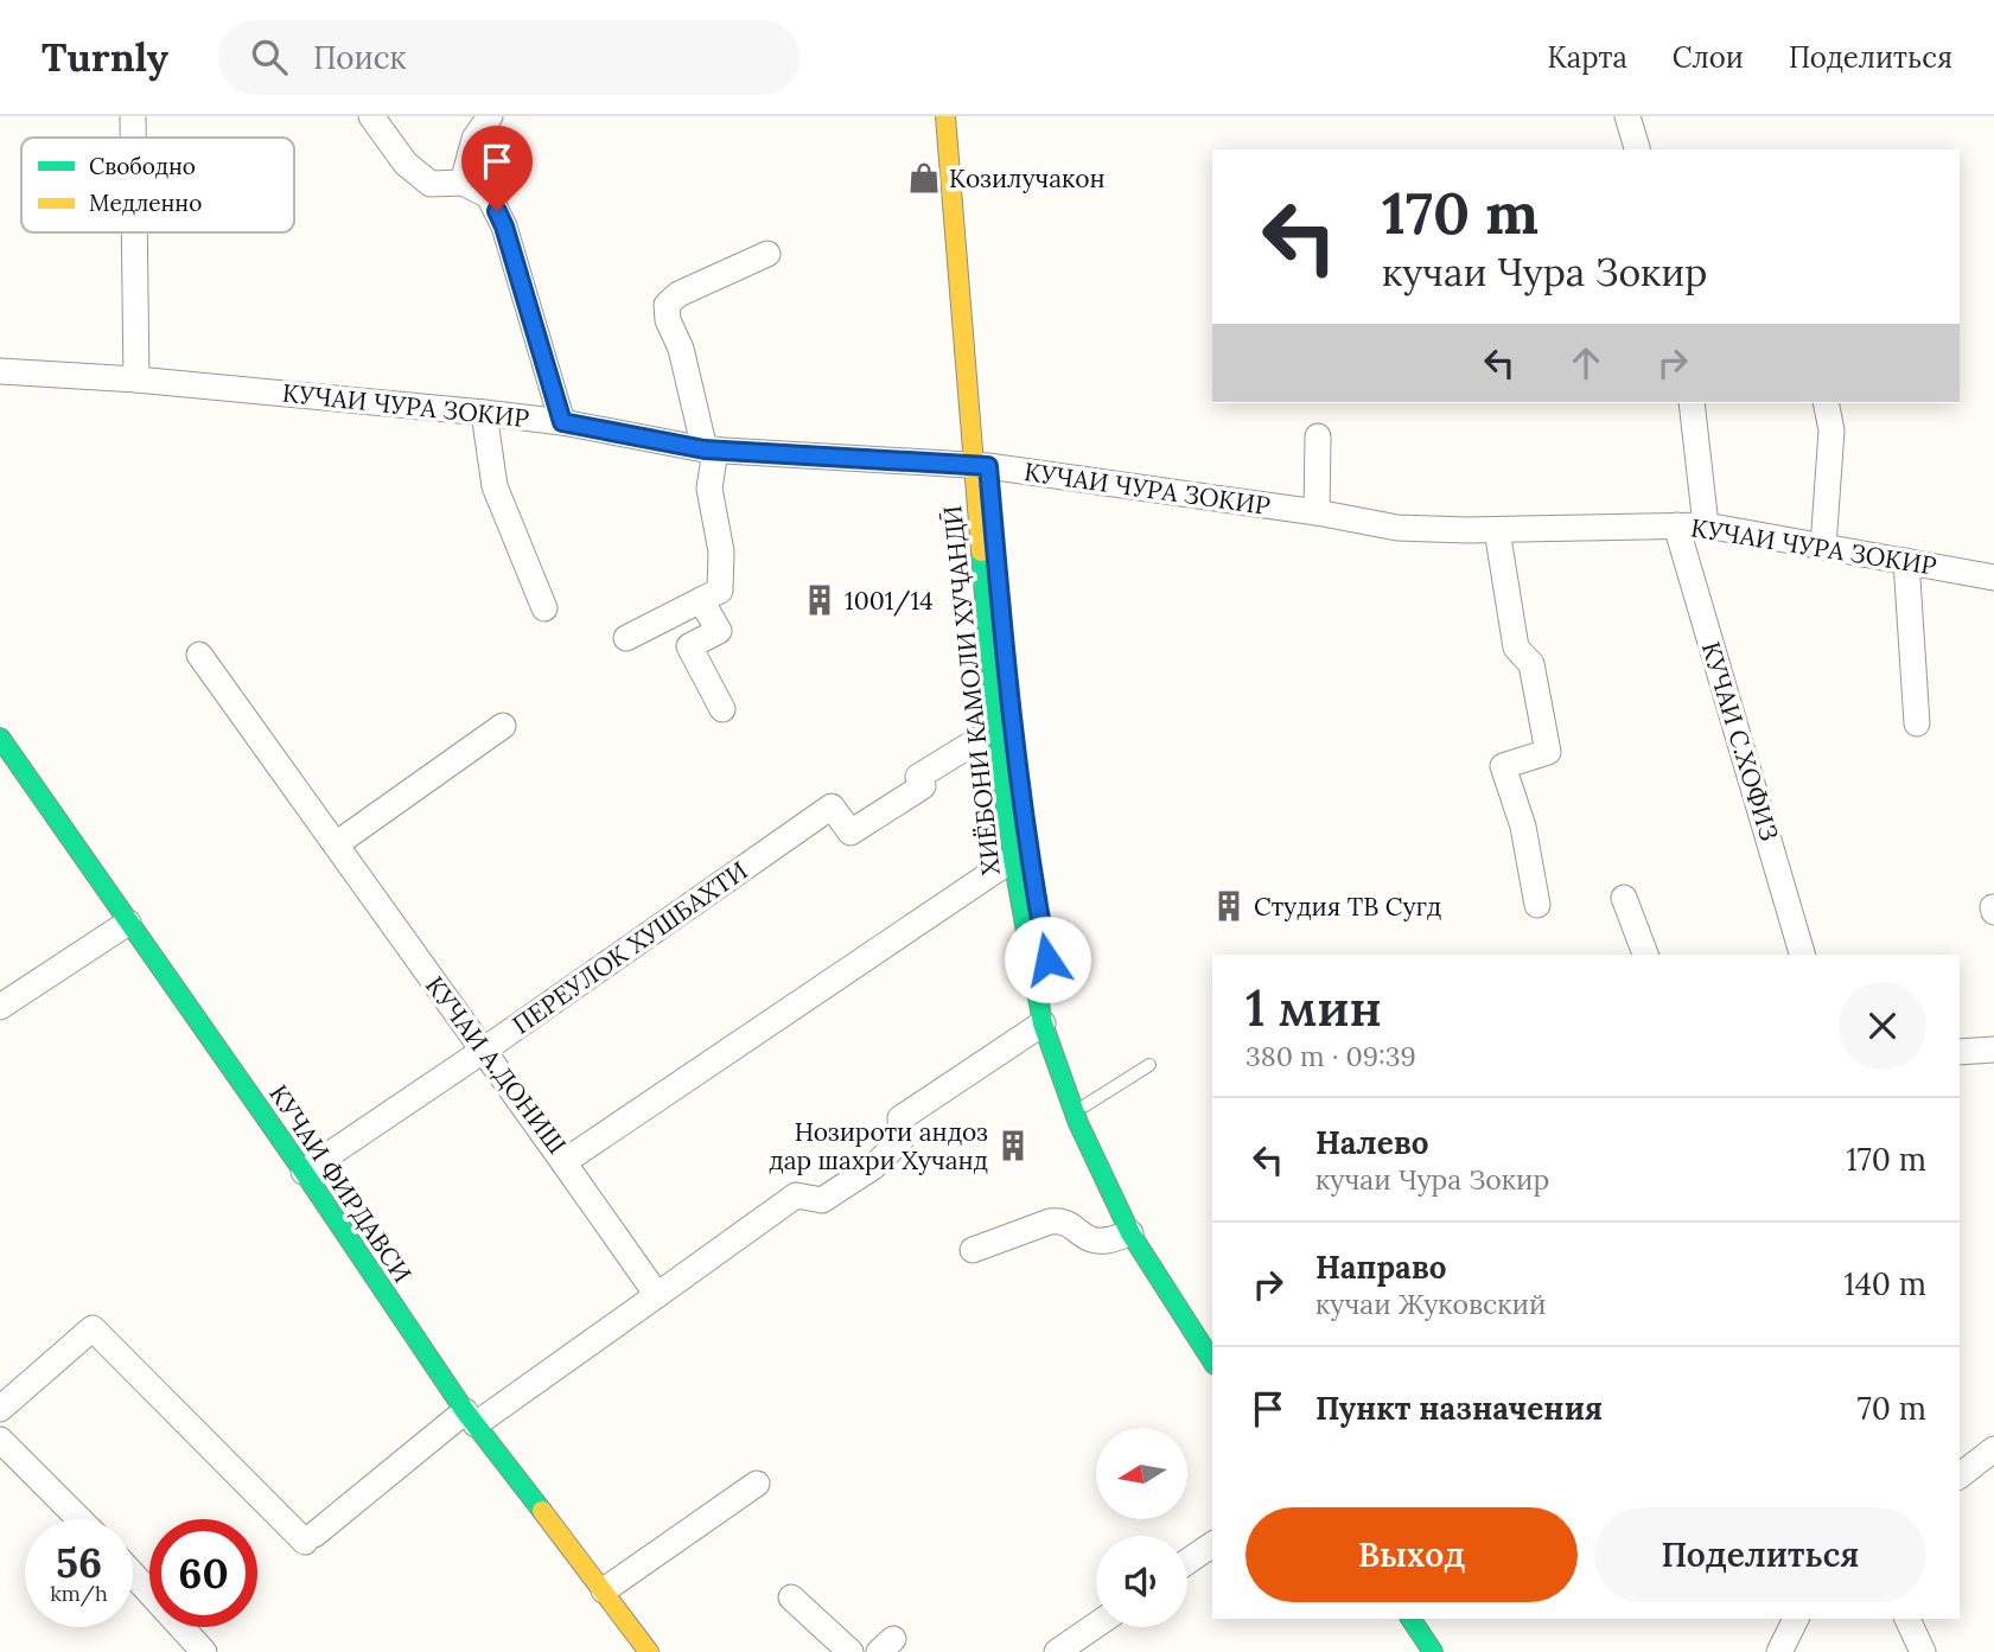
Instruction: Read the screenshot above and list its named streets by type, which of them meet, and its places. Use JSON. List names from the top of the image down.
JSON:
{
  "streets": {
    "main road": ["ХИЁБОНИ КАМОЛИ ХУҶАНДӢ", "КУЧАИ ФИРДАВСИ"],
    "street": [
      "КУЧАИ ЧУРА ЗОКИР",
      "КУЧАИ С.ХОФИЗ",
      "ПЕРЕУЛОК ХУШБАХТИ",
      "КУЧАИ А.ДОНИШ"
    ]
  },
  "crossings": [
    ["КУЧАИ ЧУРА ЗОКИР", "ХИЁБОНИ КАМОЛИ ХУҶАНДӢ"],
    ["КУЧАИ ЧУРА ЗОКИР", "КУЧАИ С.ХОФИЗ"],
    ["ХИЁБОНИ КАМОЛИ ХУҶАНДӢ", "ПЕРЕУЛОК ХУШБАХТИ"],
    ["ХИЁБОНИ КАМОЛИ ХУҶАНДӢ", "КУЧАИ А.ДОНИШ"],
    ["ПЕРЕУЛОК ХУШБАХТИ", "КУЧАИ А.ДОНИШ"],
    ["ПЕРЕУЛОК ХУШБАХТИ", "КУЧАИ ФИРДАВСИ"]
  ],
  "places": {
    "shop": ["Козилучакон"],
    "building": ["1001/14", "Студия ТВ Сугд", "Нозироти андоз дар шахри Хучанд"]
  },
  "legend": ["Свободно", "Медленно"],
  "north": "left",
  "page": {
    "header": "Turnly",
    "search": "Поиск",
    "nav": ["Карта", "Слои", "Поделиться"],
    "turn": ["170 m", "кучаи Чура Зокир"],
    "heading": ["1 мин", "380 m · 09:39"],
    "list": [
      {
        "name": "Налево",
        "note": "кучаи Чура Зокир",
        "value": "170 m"
      },
      {
        "name": "Направо",
        "note": "кучаи Жуковский",
        "value": "140 m"
      },
      {
        "name": "Пункт назначения",
        "value": "70 m"
      }
    ],
    "buttons": ["Выход", "Поделиться"],
    "speed": "56 km/h",
    "limit": "60"
  }
}
